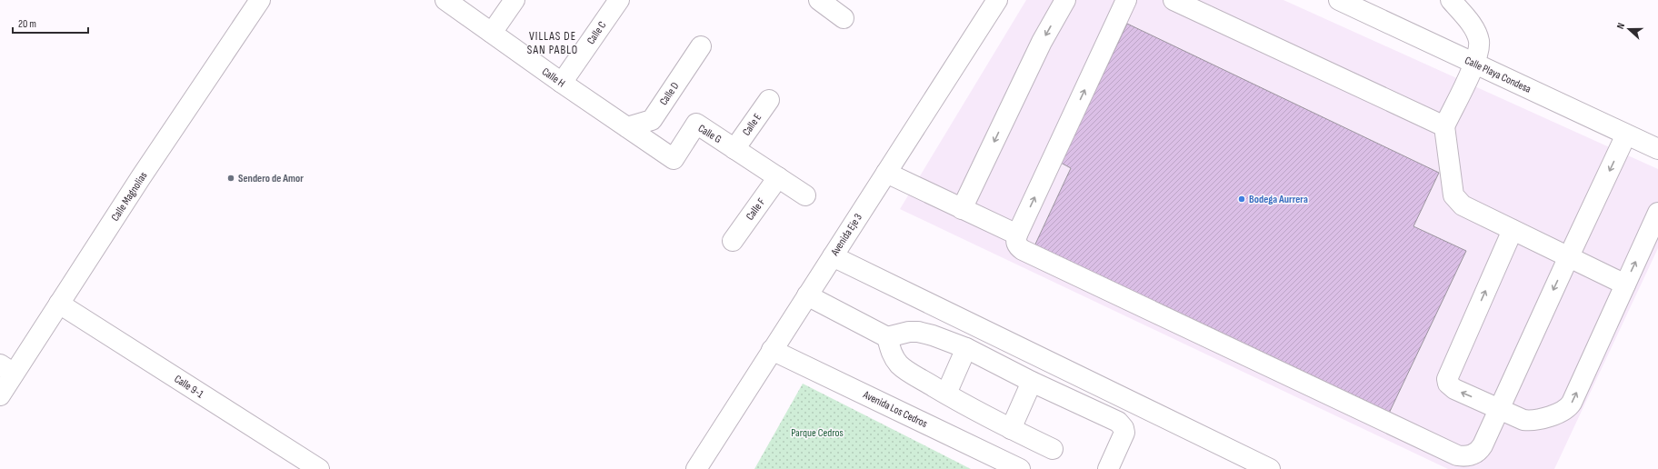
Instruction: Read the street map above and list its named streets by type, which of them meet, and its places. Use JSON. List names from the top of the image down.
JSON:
{
  "streets": {
    "street": [
      "Calle C",
      "Calle Playa Condesa",
      "Calle H",
      "Calle D",
      "Calle E",
      "Calle G",
      "Calle Magnolias",
      "Calle F",
      "Avenida Eje 3",
      "Calle 9-1",
      "Avenida Los Cedros"
    ]
  },
  "crossings": [
    ["Calle C", "Calle H"],
    ["Calle H", "Calle D"],
    ["Calle H", "Calle G"],
    ["Calle D", "Calle G"],
    ["Calle E", "Calle G"],
    ["Calle G", "Calle F"],
    ["Calle Magnolias", "Calle 9-1"],
    ["Avenida Eje 3", "Avenida Los Cedros"]
  ],
  "districts": ["VILLAS DE SAN PABLO"],
  "parks": ["Parque Cedros"],
  "places": ["Sendero de Amor", "Bodega Aurrera"],
  "scale_bar": "20 m",
  "north": "left"
}
